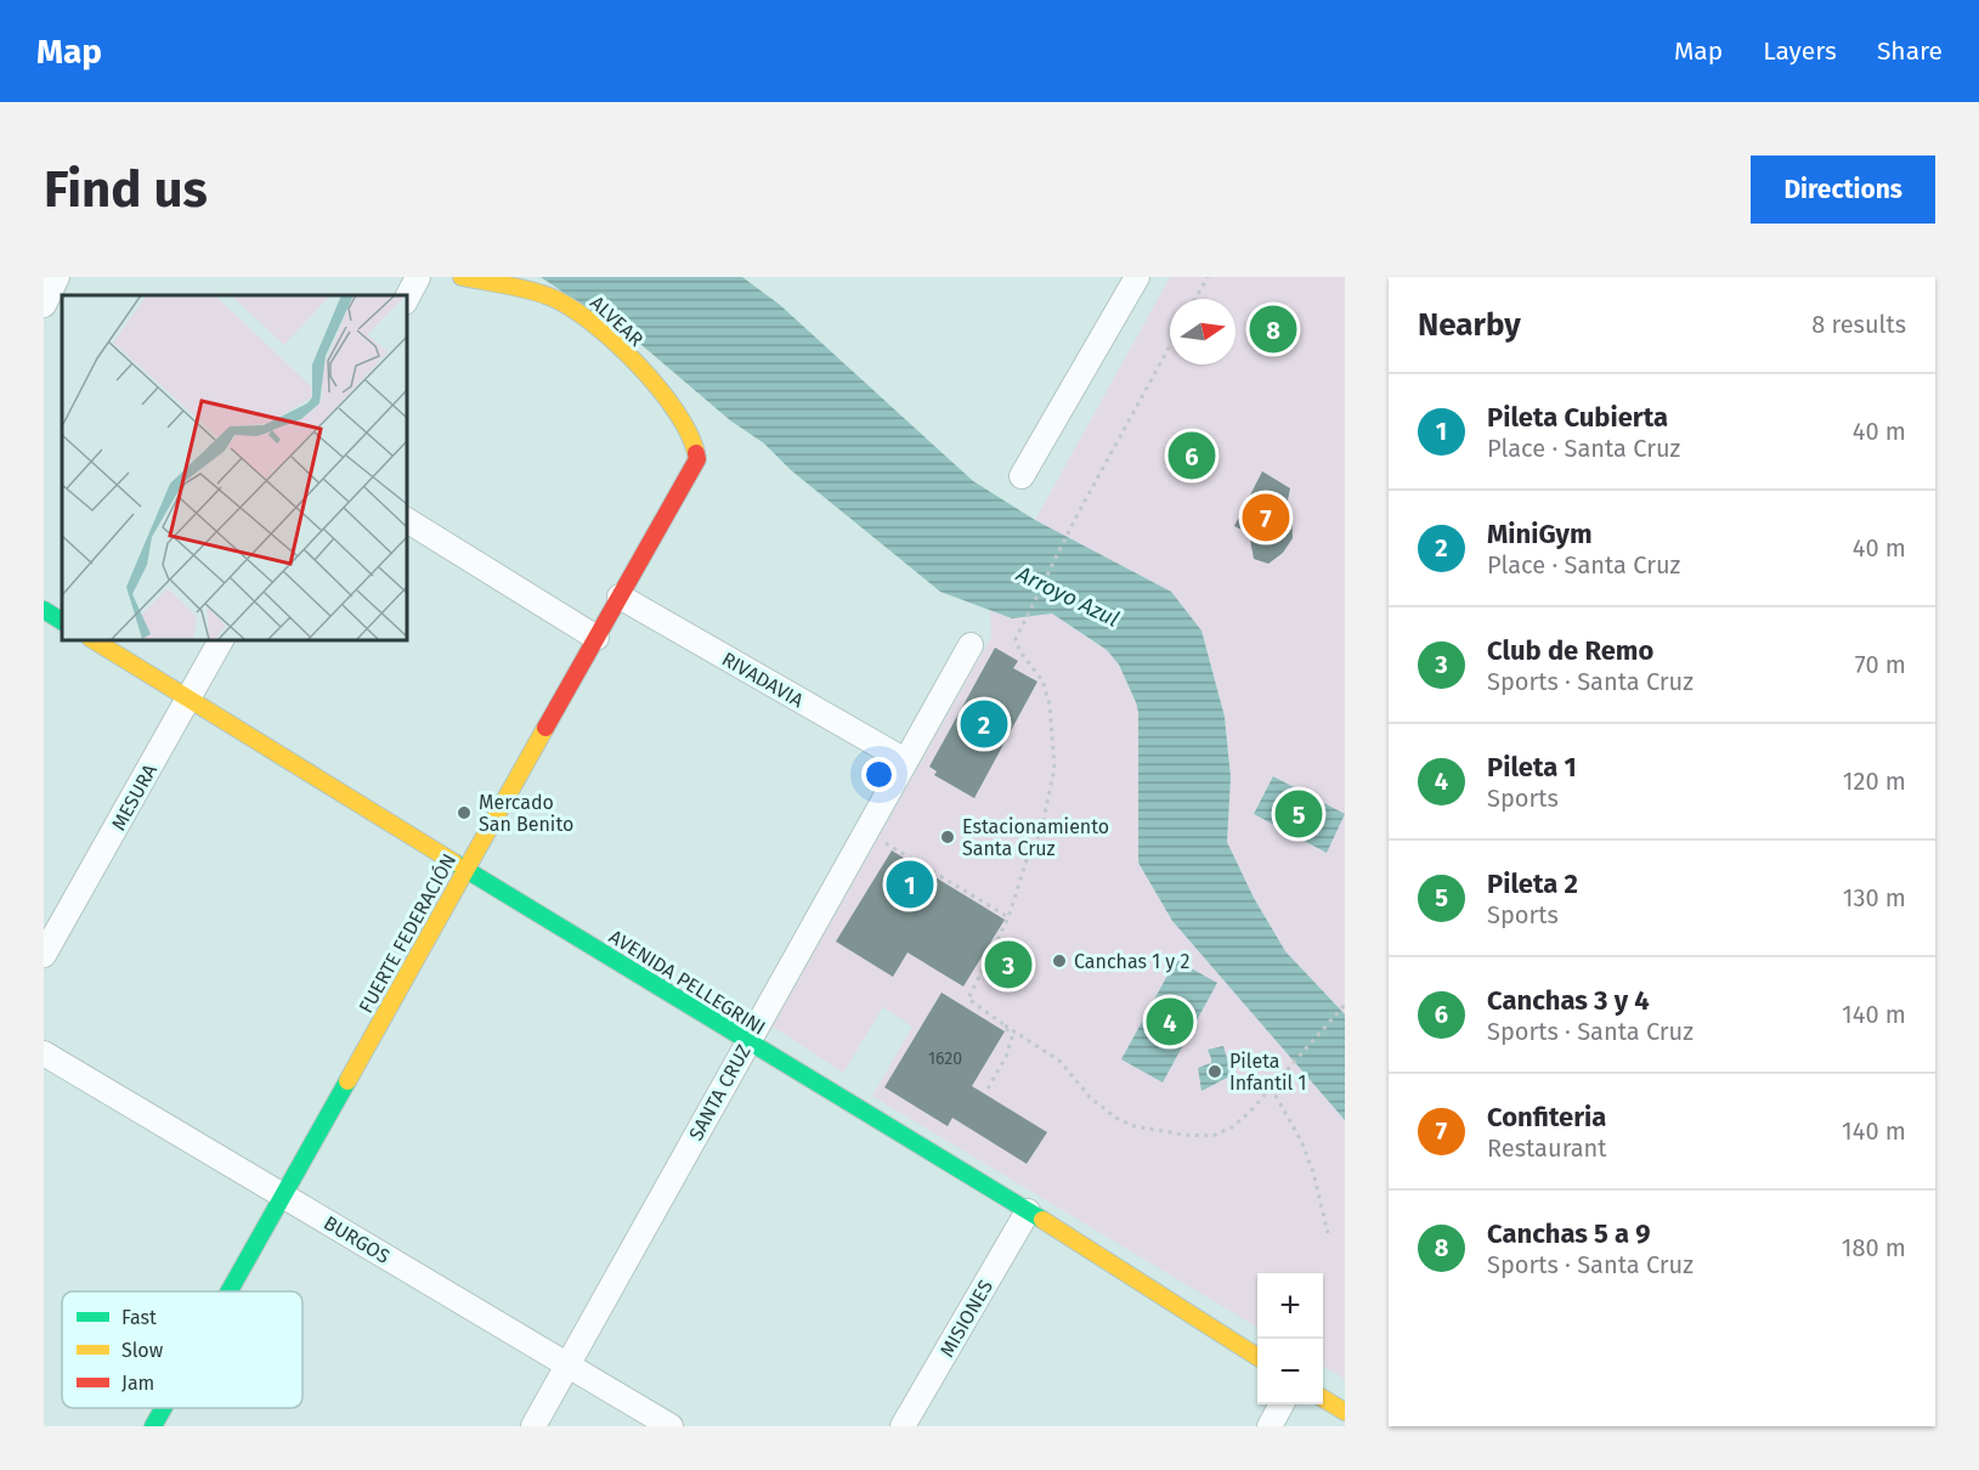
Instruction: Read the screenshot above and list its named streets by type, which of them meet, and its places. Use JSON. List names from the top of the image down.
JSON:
{
  "streets": {
    "main road": ["ALVEAR", "FUERTE FEDERACIÓN", "AVENIDA PELLEGRINI"],
    "street": [
      "RIVADAVIA",
      "MESURA",
      "SANTA CRUZ",
      "BURGOS",
      "MISIONES"
    ]
  },
  "crossings": [
    ["ALVEAR", "FUERTE FEDERACIÓN"],
    ["RIVADAVIA", "FUERTE FEDERACIÓN"],
    ["RIVADAVIA", "SANTA CRUZ"],
    ["MESURA", "AVENIDA PELLEGRINI"],
    ["FUERTE FEDERACIÓN", "AVENIDA PELLEGRINI"],
    ["FUERTE FEDERACIÓN", "BURGOS"],
    ["AVENIDA PELLEGRINI", "SANTA CRUZ"],
    ["AVENIDA PELLEGRINI", "MISIONES"],
    ["SANTA CRUZ", "BURGOS"]
  ],
  "water": ["Arroyo Azul"],
  "places": [
    "Mercado San Benito",
    "Estacionamiento Santa Cruz",
    "Canchas 1 y 2",
    "Pileta Infantil 1"
  ],
  "house_numbers": ["1620"],
  "legend": ["Fast", "Slow", "Jam"],
  "north": "right",
  "page": {
    "header": "Map",
    "nav": ["Map", "Layers", "Share"],
    "buttons": "Directions",
    "title": "Find us",
    "heading": ["Nearby", "8 results"],
    "pins": [
      "8",
      "6",
      "7",
      "2",
      "5",
      "1",
      "3",
      "4"
    ],
    "list": [
      {
        "mark": "1",
        "name": "Pileta Cubierta",
        "note": "Place · Santa Cruz",
        "value": "40 m"
      },
      {
        "mark": "2",
        "name": "MiniGym",
        "note": "Place · Santa Cruz",
        "value": "40 m"
      },
      {
        "mark": "3",
        "name": "Club de Remo",
        "note": "Sports · Santa Cruz",
        "value": "70 m"
      },
      {
        "mark": "4",
        "name": "Pileta 1",
        "note": "Sports",
        "value": "120 m"
      },
      {
        "mark": "5",
        "name": "Pileta 2",
        "note": "Sports",
        "value": "130 m"
      },
      {
        "mark": "6",
        "name": "Canchas 3 y 4",
        "note": "Sports · Santa Cruz",
        "value": "140 m"
      },
      {
        "mark": "7",
        "name": "Confiteria",
        "note": "Restaurant",
        "value": "140 m"
      },
      {
        "mark": "8",
        "name": "Canchas 5 a 9",
        "note": "Sports · Santa Cruz",
        "value": "180 m"
      }
    ],
    "map_buttons": ["+", "−"]
  }
}
